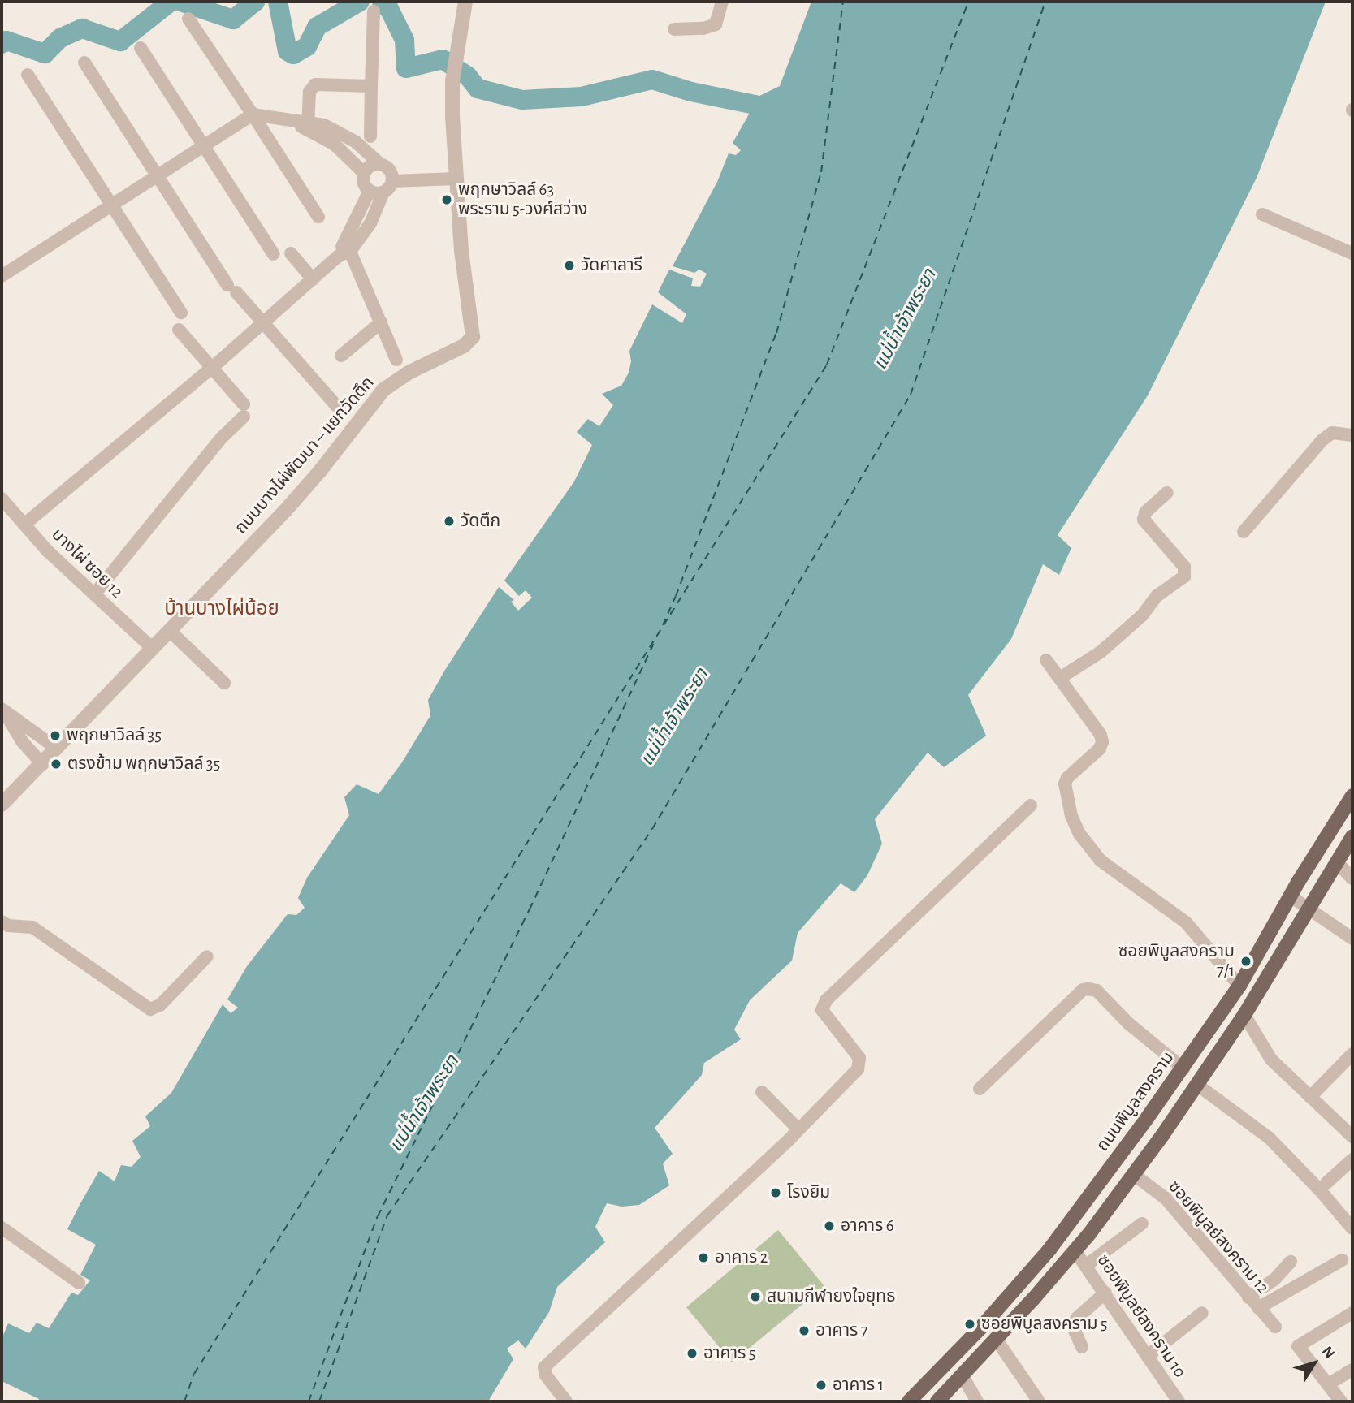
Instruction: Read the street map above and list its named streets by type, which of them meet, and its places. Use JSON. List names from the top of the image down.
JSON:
{
  "streets": {
    "main road": ["ถนนพิบูลสงคราม"],
    "street": [
      "ถนนบางไผ่พัฒนา – แยกวัดตึก",
      "บางไผ่ ซอย 12",
      "ซอยพิบูลย์สงคราม 12",
      "ซอยพิบูลย์สงคราม 10"
    ]
  },
  "crossings": [
    ["ถนนบางไผ่พัฒนา – แยกวัดตึก", "บางไผ่ ซอย 12"]
  ],
  "districts": ["บ้านบางไผ่น้อย"],
  "water": ["แม่น้ำเจ้าพระยา"],
  "places": [
    "พฤกษาวิลล์ 63 พระราม 5-วงศ์สว่าง",
    "วัดศาลารี",
    "วัดตึก",
    "พฤกษาวิลล์ 35",
    "ตรงข้าม พฤกษาวิลล์ 35",
    "ซอยพิบูลสงคราม 7/1",
    "โรงยิม",
    "อาคาร 6",
    "อาคาร 2",
    "สนามกีฬายงใจยุทธ",
    "ซอยพิบูลสงคราม 5",
    "อาคาร 7",
    "อาคาร 5",
    "อาคาร 1"
  ],
  "north": "top right"
}
